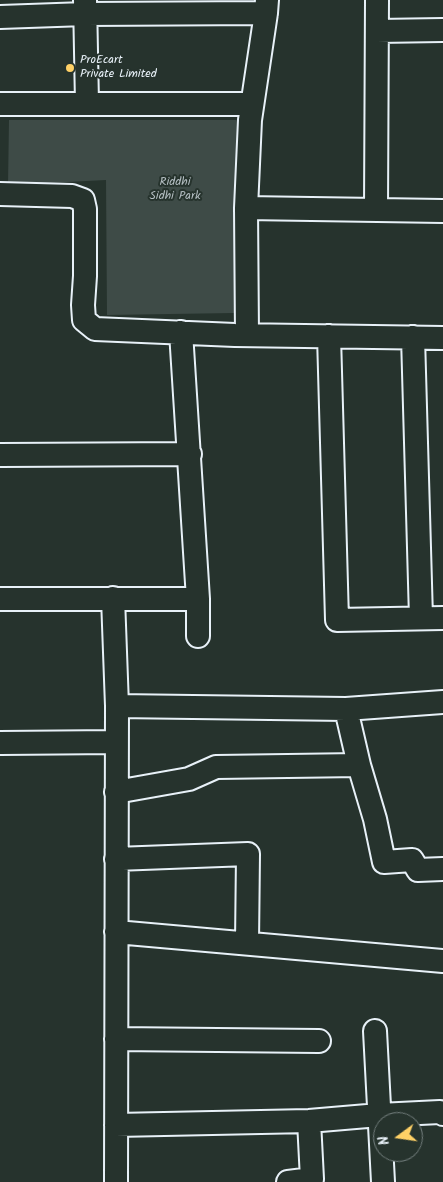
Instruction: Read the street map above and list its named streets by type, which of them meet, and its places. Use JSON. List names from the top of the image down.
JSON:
{
  "parks": ["Riddhi Sidhi Park"],
  "places": ["ProEcart Private Limited"],
  "north": "left"
}
